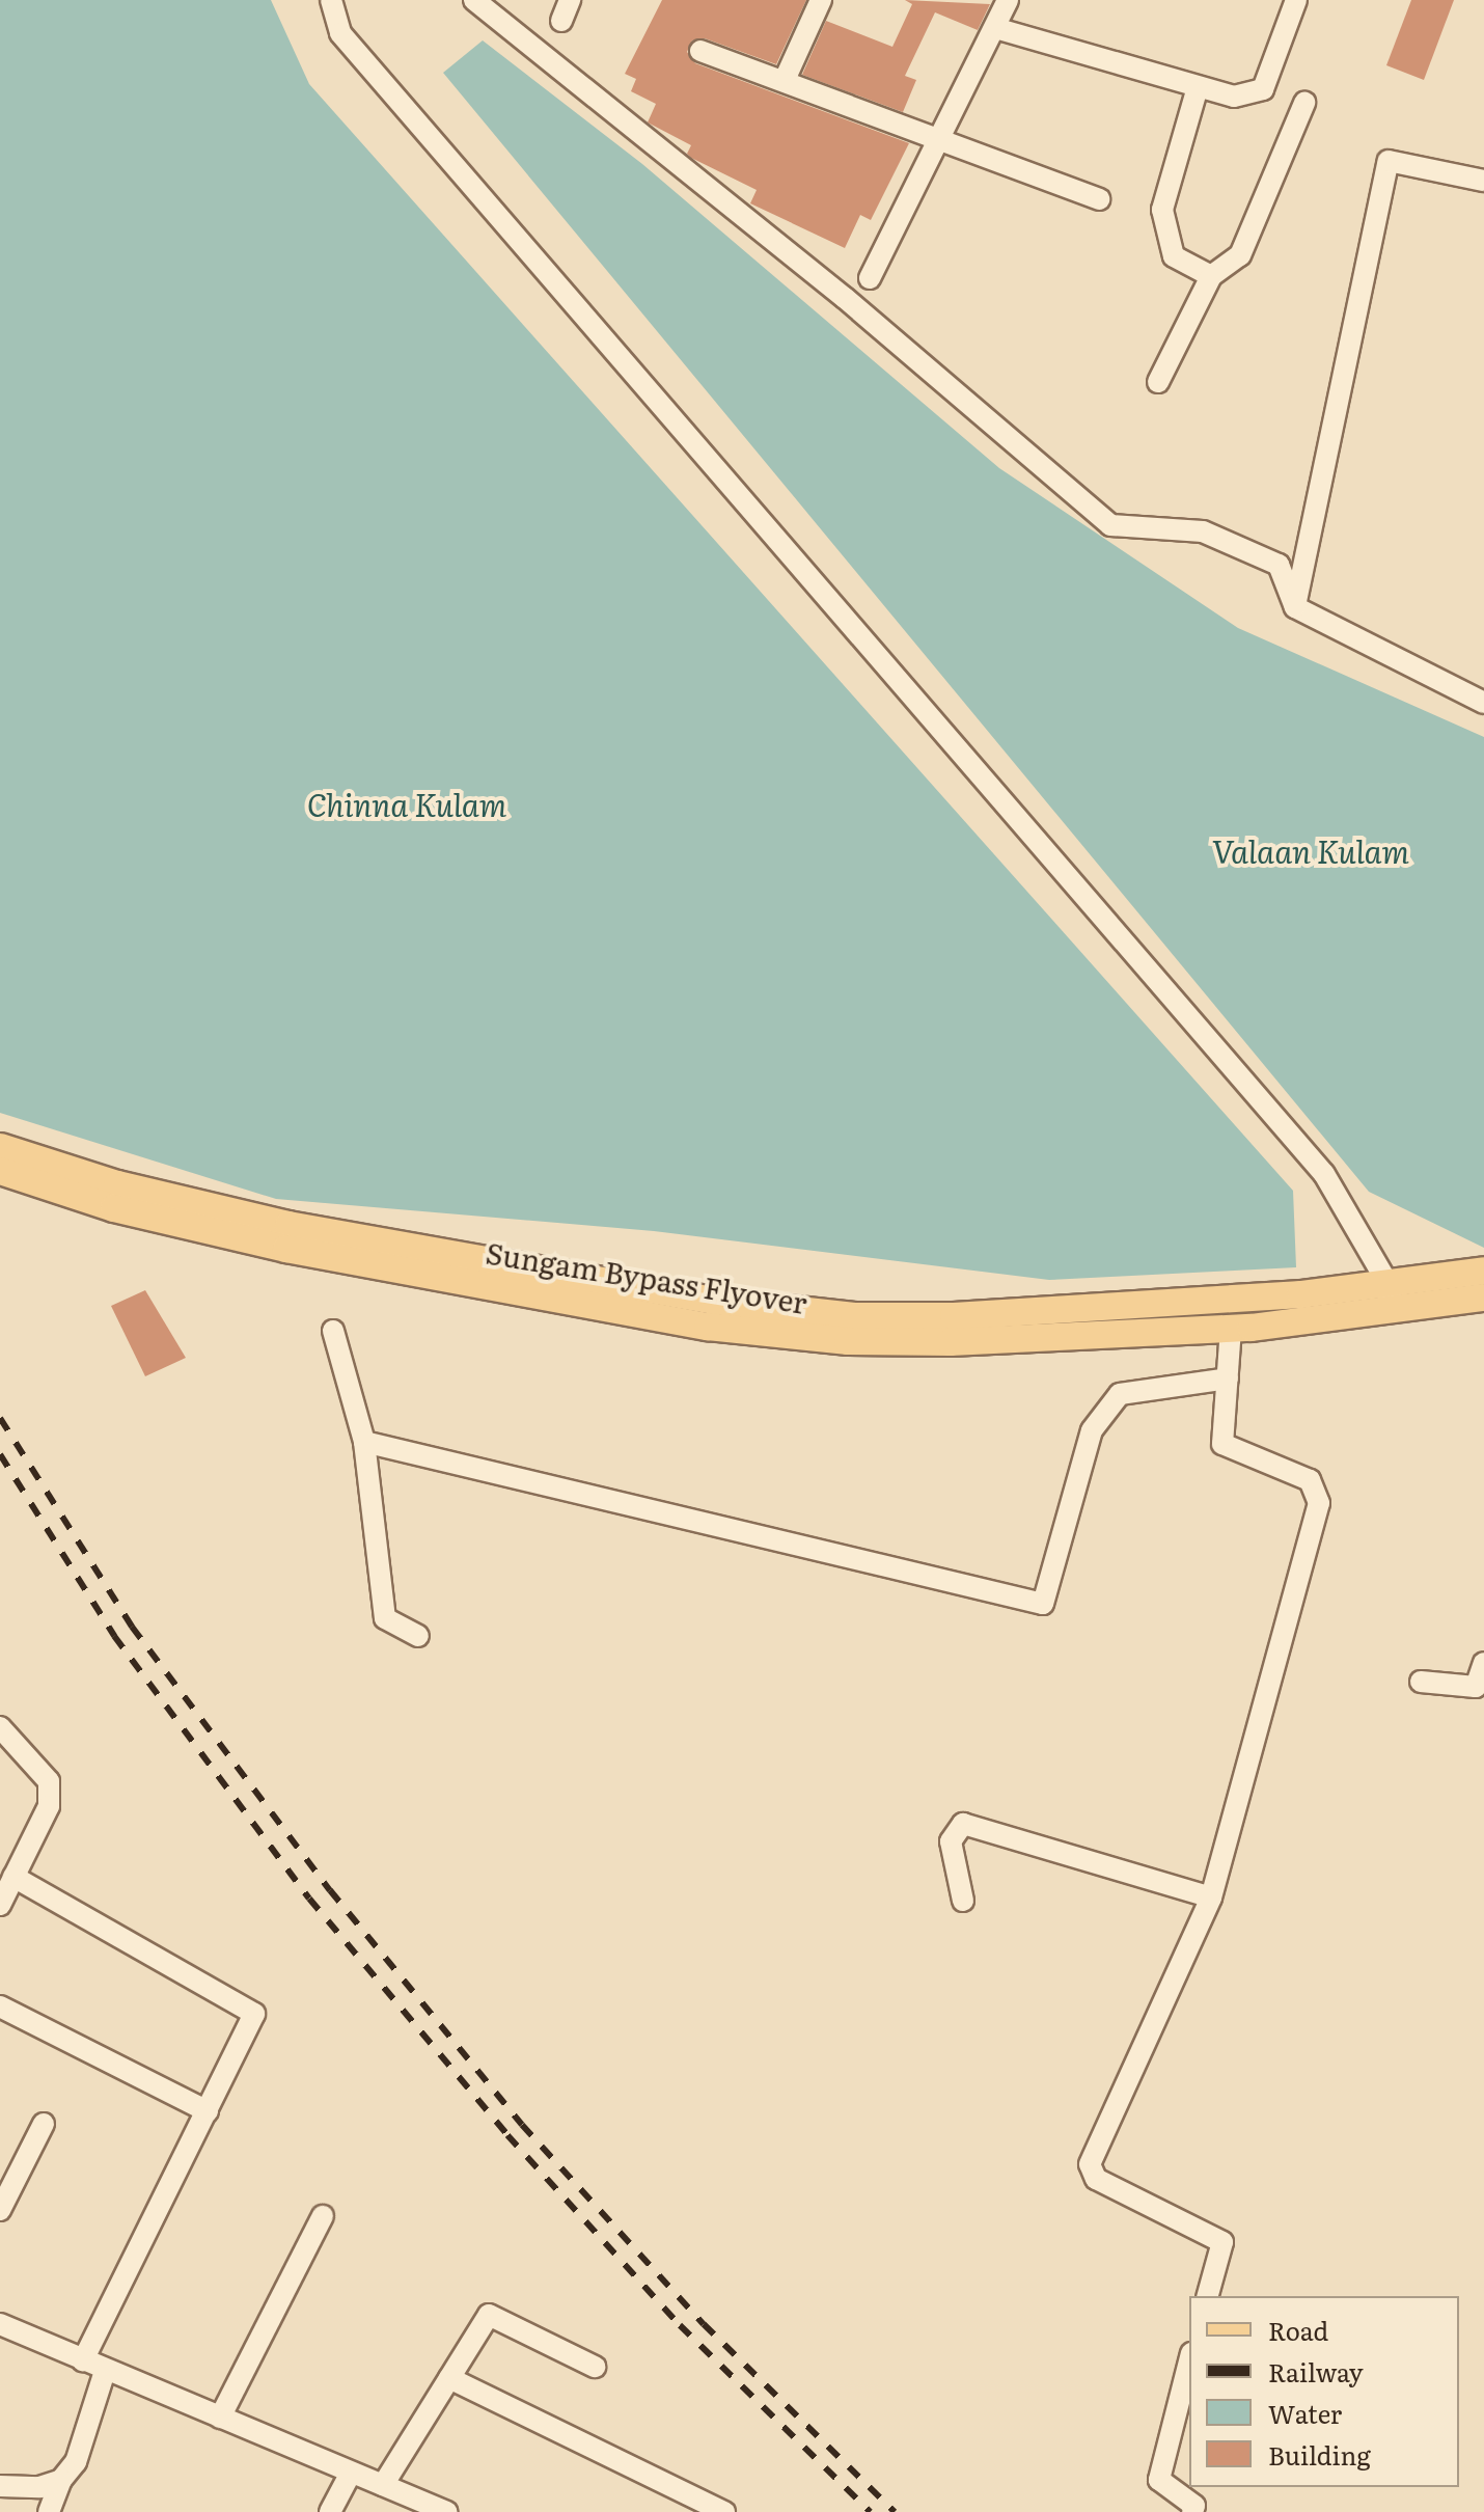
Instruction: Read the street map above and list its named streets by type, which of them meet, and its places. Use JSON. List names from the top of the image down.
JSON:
{
  "streets": {
    "main road": ["Sungam Bypass Flyover"]
  },
  "water": ["Chinna Kulam", "Valaan Kulam"],
  "legend": [
    "Road",
    "Railway",
    "Water",
    "Building"
  ]
}
